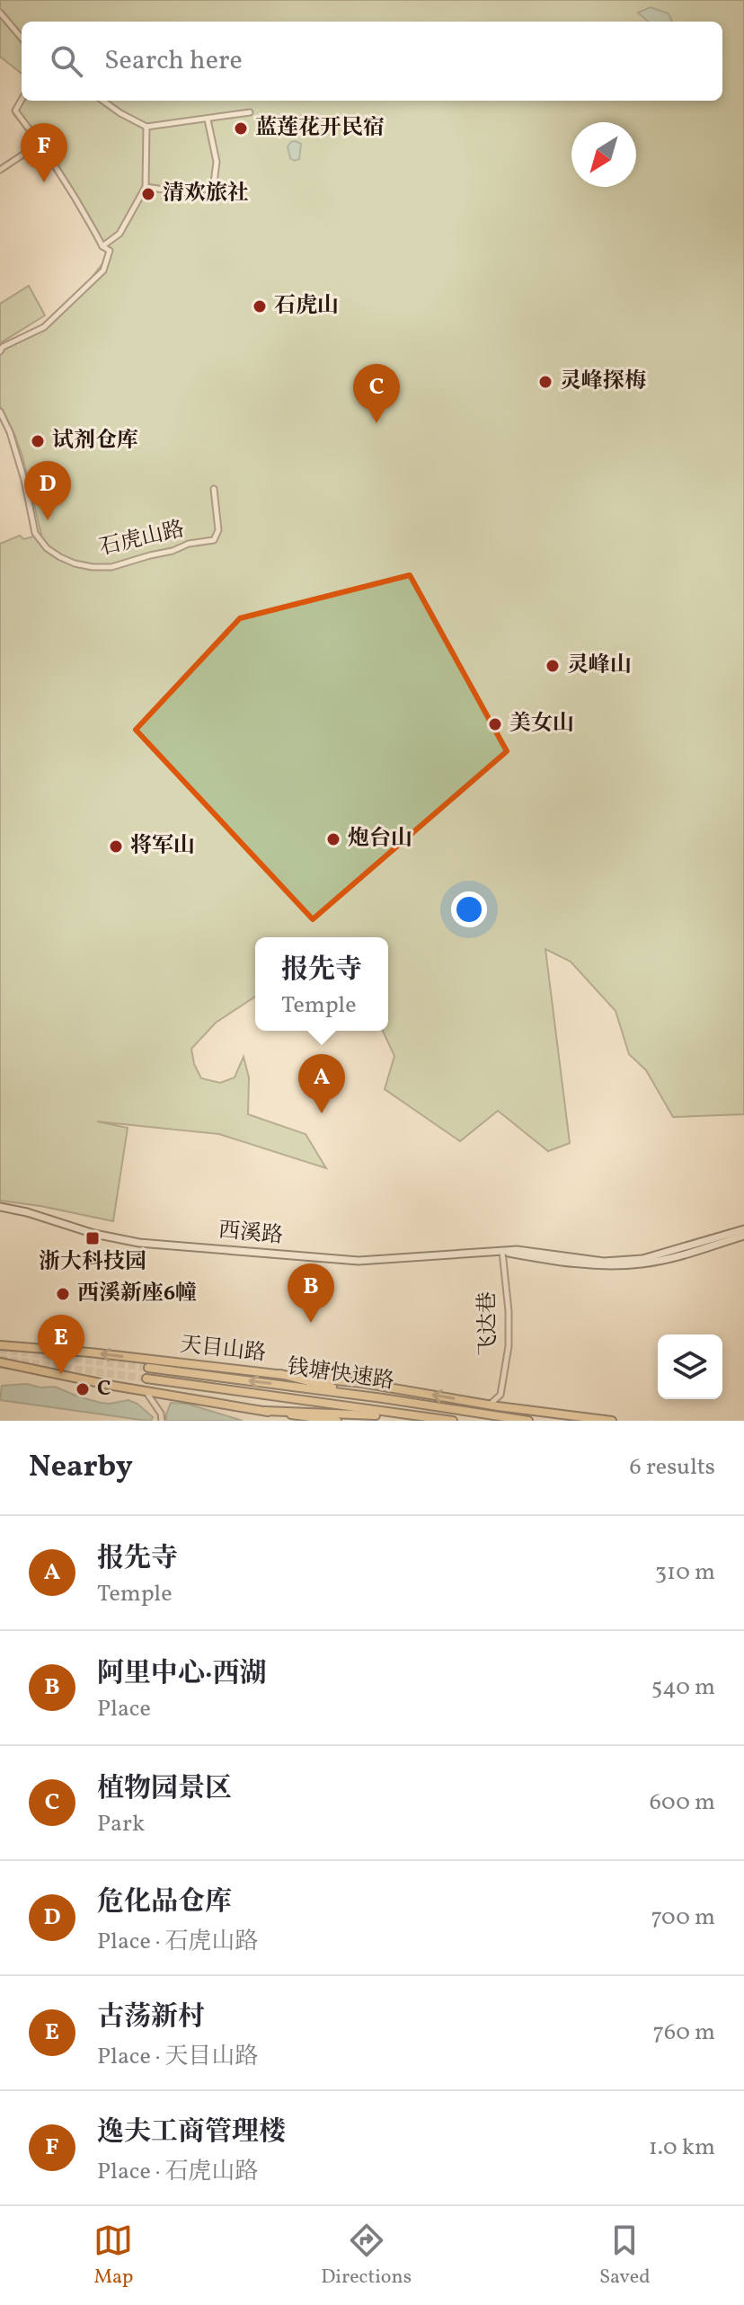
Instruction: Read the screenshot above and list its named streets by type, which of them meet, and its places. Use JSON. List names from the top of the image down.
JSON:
{
  "streets": {
    "main road": ["西溪路", "天目山路", "钱塘快速路"],
    "street": ["石虎山路", "飞达巷"]
  },
  "crossings": [
    ["西溪路", "飞达巷"]
  ],
  "places": {
    "other": [
      "蓝莲花开民宿",
      "清欢旅社",
      "石虎山",
      "灵峰探梅",
      "试剂仓库",
      "灵峰山",
      "美女山",
      "炮台山",
      "将军山",
      "西溪新座6幢",
      "C"
    ],
    "transit": ["浙大科技园"]
  },
  "north": "bottom left",
  "page": {
    "search": "Search here",
    "pins": [
      "F",
      "C",
      "D",
      "A",
      "B",
      "E"
    ],
    "popup": ["报先寺", "Temple"],
    "heading": ["Nearby", "6 results"],
    "list": [
      {
        "mark": "A",
        "name": "报先寺",
        "note": "Temple",
        "value": "310 m"
      },
      {
        "mark": "B",
        "name": "阿里中心·西湖",
        "note": "Place",
        "value": "540 m"
      },
      {
        "mark": "C",
        "name": "植物园景区",
        "note": "Park",
        "value": "600 m"
      },
      {
        "mark": "D",
        "name": "危化品仓库",
        "note": "Place · 石虎山路",
        "value": "700 m"
      },
      {
        "mark": "E",
        "name": "古荡新村",
        "note": "Place · 天目山路",
        "value": "760 m"
      },
      {
        "mark": "F",
        "name": "逸夫工商管理楼",
        "note": "Place · 石虎山路",
        "value": "1.0 km"
      }
    ],
    "nav": ["Map", "Directions", "Saved"]
  }
}
